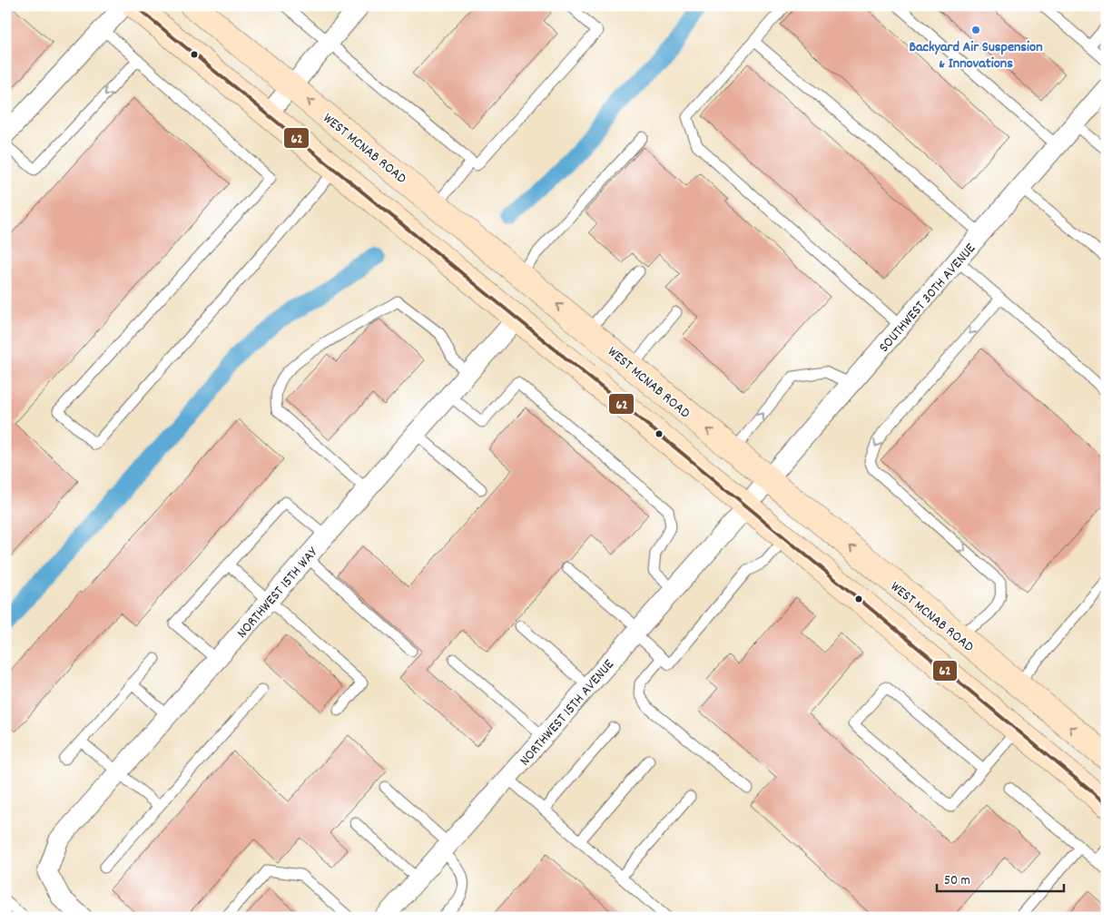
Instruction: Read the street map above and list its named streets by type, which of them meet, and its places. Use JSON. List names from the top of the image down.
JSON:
{
  "streets": {
    "main road": ["WEST MCNAB ROAD"],
    "street": ["SOUTHWEST 30TH AVENUE", "NORTHWEST 15TH WAY", "NORTHWEST 15TH AVENUE"]
  },
  "crossings": [
    ["WEST MCNAB ROAD", "SOUTHWEST 30TH AVENUE"],
    ["SOUTHWEST 30TH AVENUE", "NORTHWEST 15TH AVENUE"]
  ],
  "places": ["Backyard Air Suspension & Innovations"],
  "lines": ["transit line 62"],
  "scale_bar": "50 m"
}
